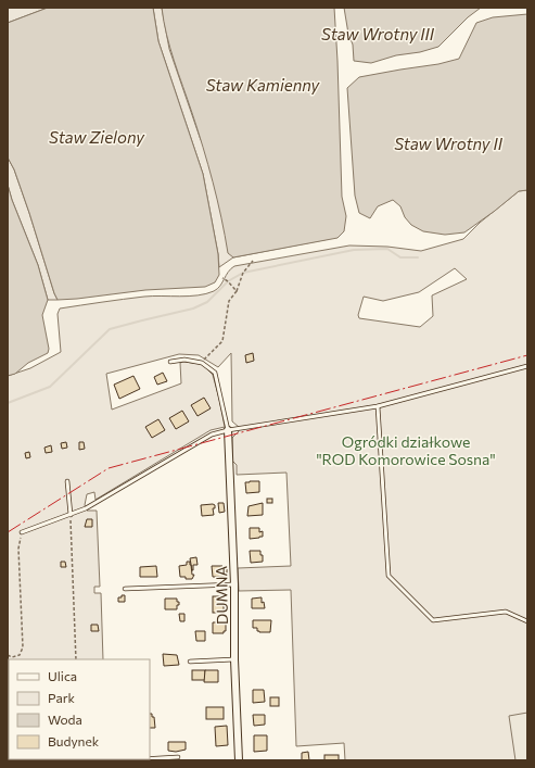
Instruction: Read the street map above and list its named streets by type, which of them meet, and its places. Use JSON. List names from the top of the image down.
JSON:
{
  "streets": {
    "street": ["DUMNA"]
  },
  "water": [
    "Staw Wrotny III",
    "Staw Kamienny",
    "Staw Zielony",
    "Staw Wrotny II"
  ],
  "parks": ["Ogródki działkowe \"ROD Komorowice Sosna\""],
  "legend": [
    "Ulica",
    "Park",
    "Woda",
    "Budynek"
  ]
}
